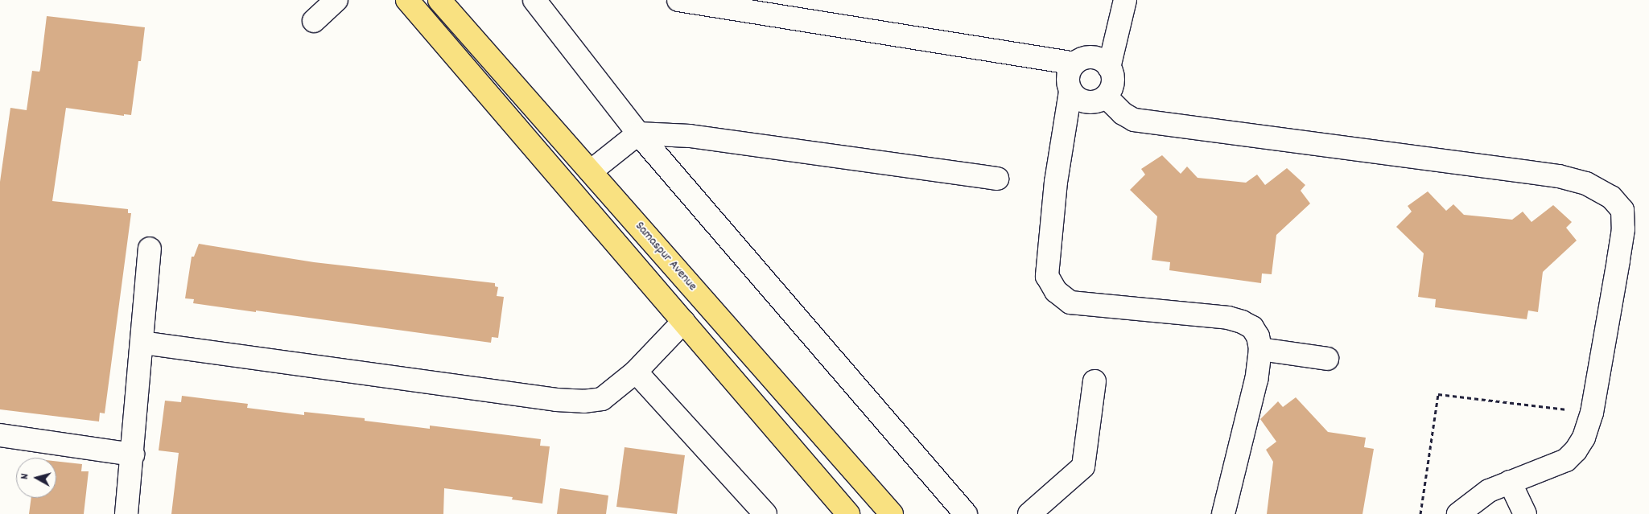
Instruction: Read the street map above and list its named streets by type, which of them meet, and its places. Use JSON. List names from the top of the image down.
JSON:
{
  "streets": {
    "main road": ["Samaspur Avenue"]
  },
  "north": "left"
}
